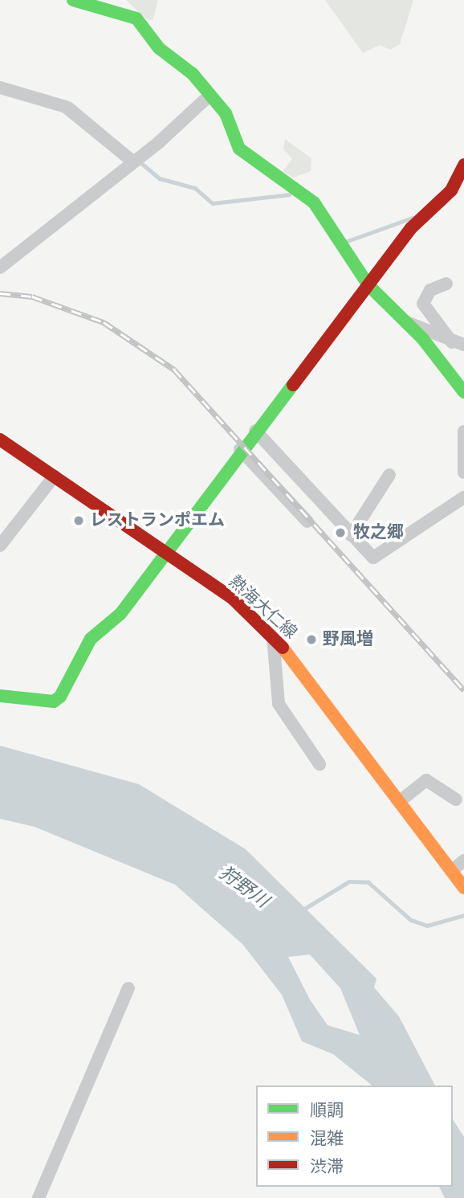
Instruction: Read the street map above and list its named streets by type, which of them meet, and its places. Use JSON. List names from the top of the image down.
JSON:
{
  "streets": {
    "street": ["熱海大仁線"]
  },
  "water": ["狩野川"],
  "places": ["レストランポエム", "牧之郷", "野風増"],
  "legend": ["順調", "混雑", "渋滞"]
}
